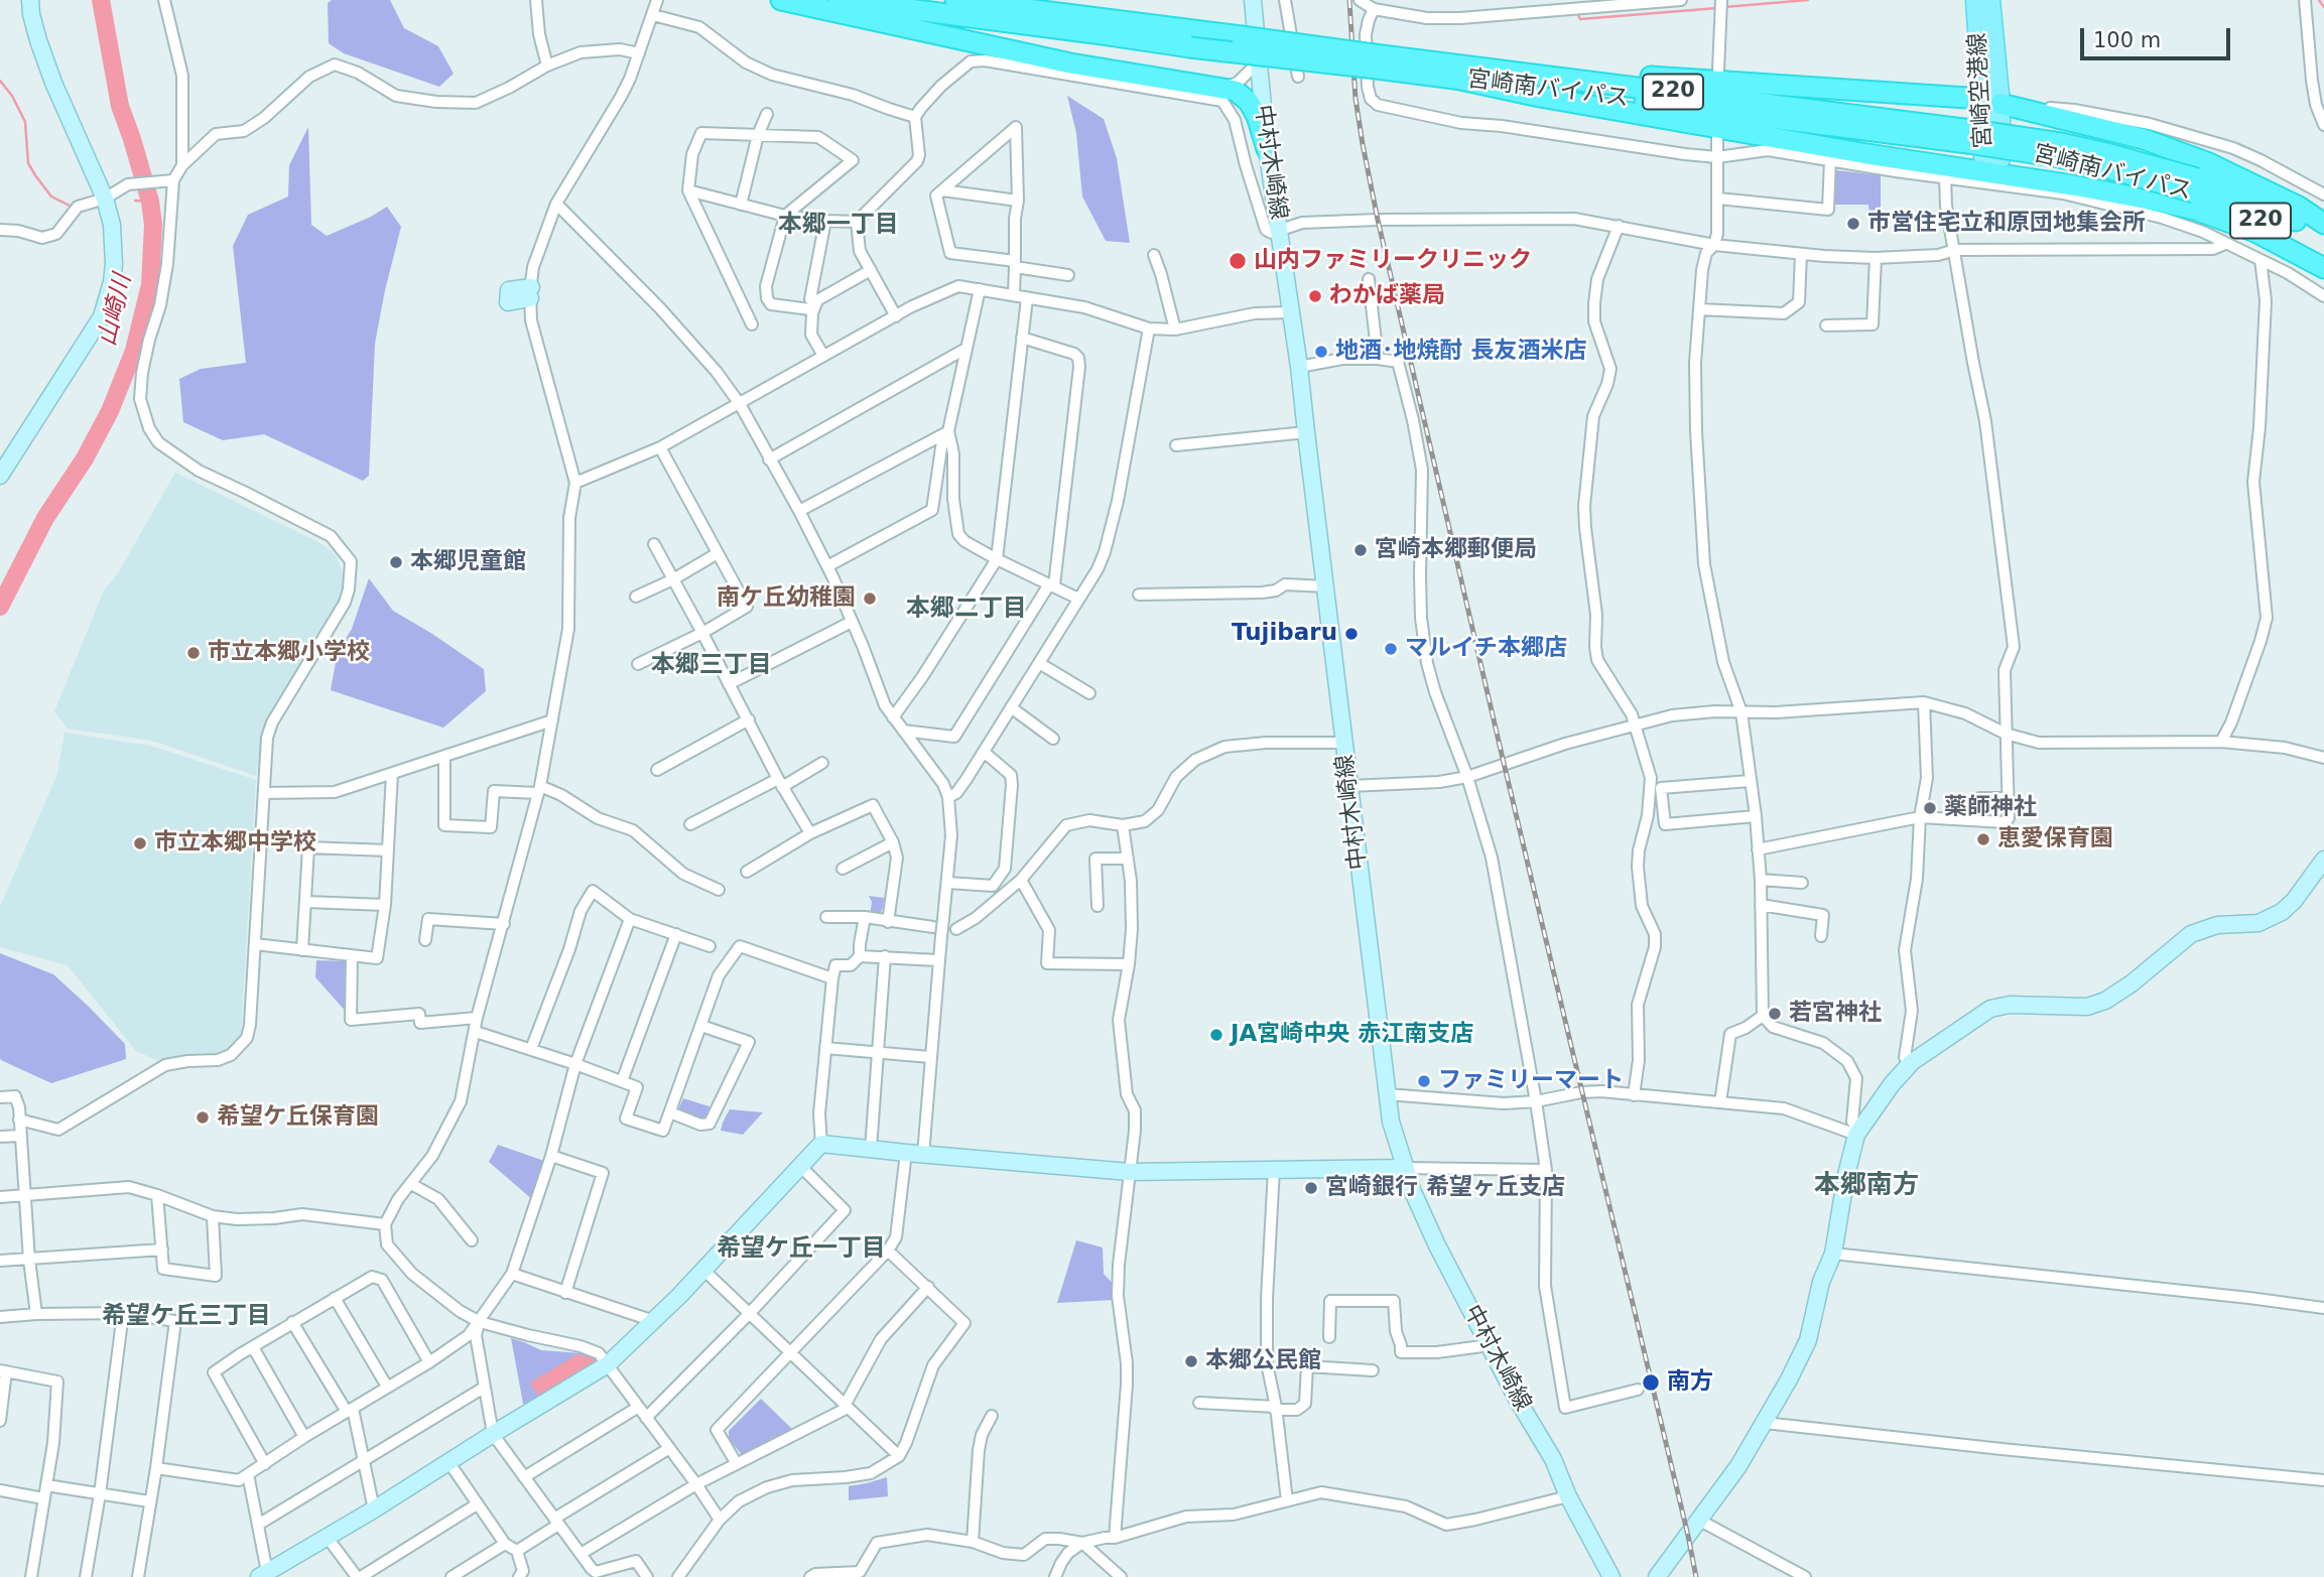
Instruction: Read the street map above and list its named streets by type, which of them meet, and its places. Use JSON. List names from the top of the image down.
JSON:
{
  "streets": {
    "highway": ["宮崎南バイパス", "220"],
    "main road": ["宮崎空港線"],
    "street": ["中村木崎線"]
  },
  "crossings": [
    ["宮崎南バイパス", "220"],
    ["宮崎空港線", "220"]
  ],
  "districts": [
    "本郷一丁目",
    "本郷二丁目",
    "本郷三丁目",
    "本郷南方",
    "希望ケ丘一丁目",
    "希望ケ丘三丁目"
  ],
  "water": ["山崎川"],
  "places": [
    "市営住宅立和原団地集会所",
    "山内ファミリークリニック",
    "わかば薬局",
    "地酒･地焼酎 長友酒米店",
    "宮崎本郷郵便局",
    "本郷児童館",
    "南ケ丘幼稚園",
    "Tujibaru",
    "マルイチ本郷店",
    "市立本郷小学校",
    "薬師神社",
    "恵愛保育園",
    "市立本郷中学校",
    "若宮神社",
    "JA宮崎中央 赤江南支店",
    "ファミリーマート",
    "希望ケ丘保育園",
    "宮崎銀行 希望ヶ丘支店",
    "本郷公民館",
    "南方"
  ],
  "scale_bar": "100 m"
}
